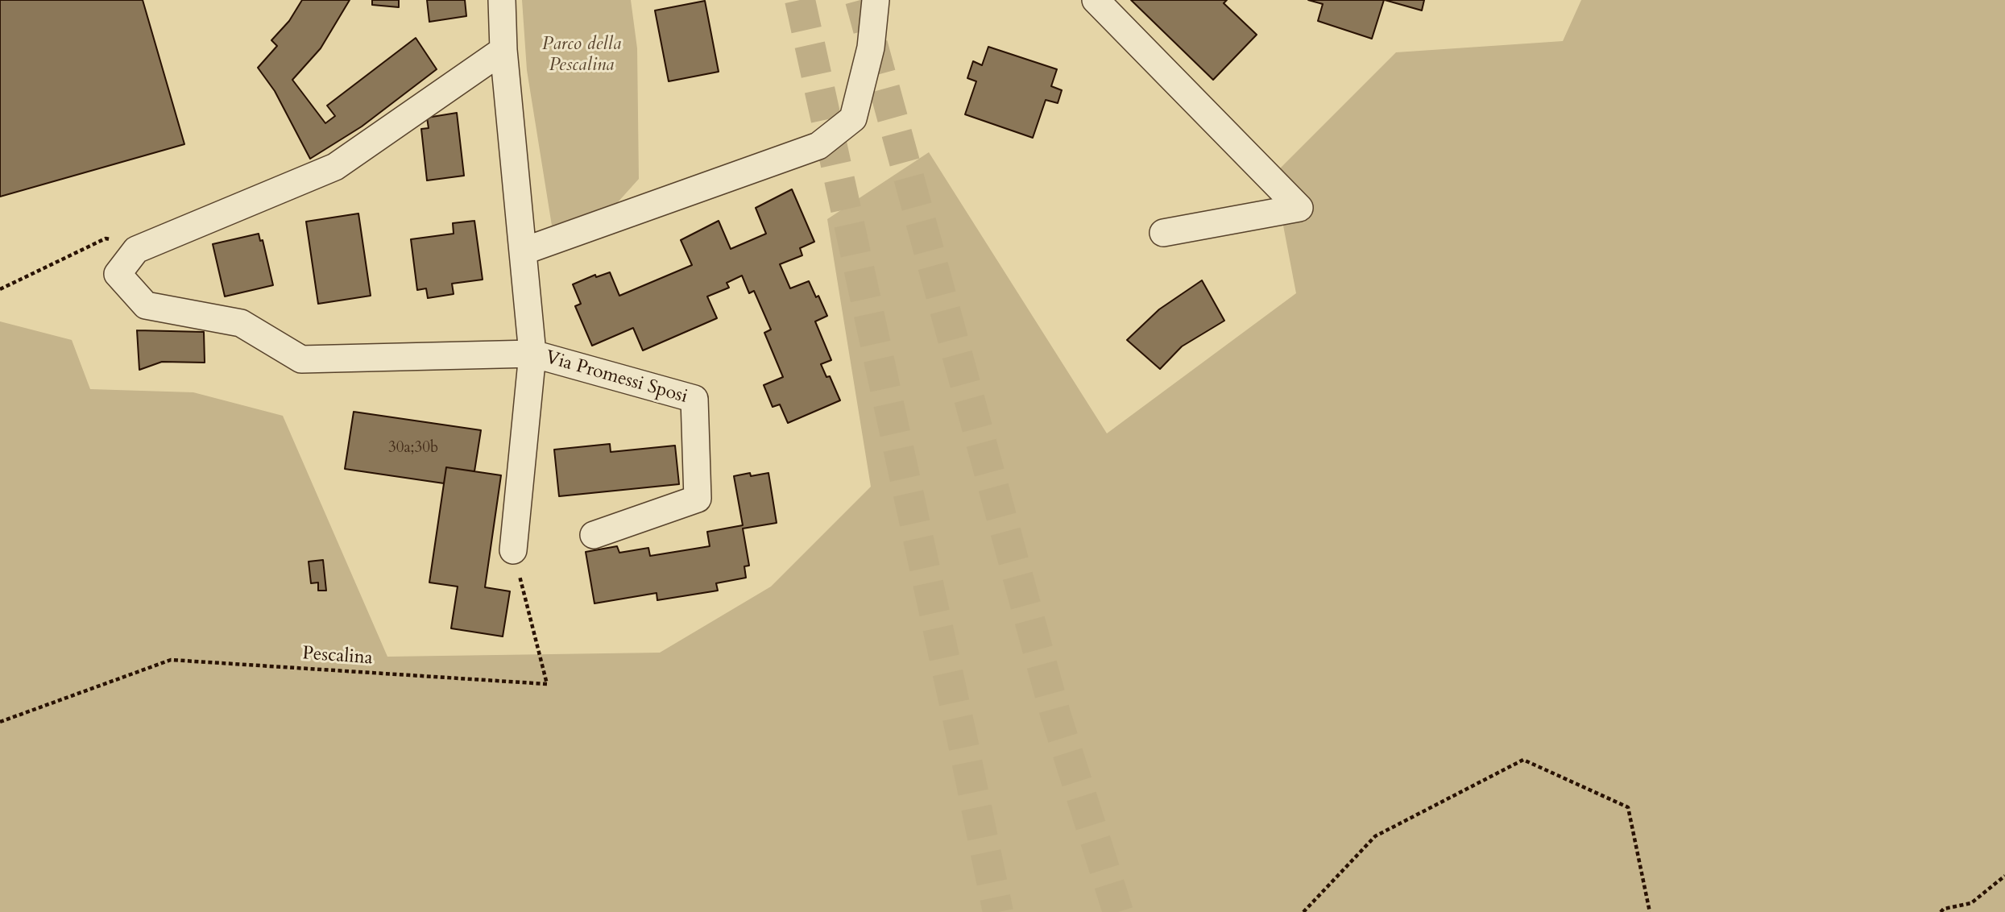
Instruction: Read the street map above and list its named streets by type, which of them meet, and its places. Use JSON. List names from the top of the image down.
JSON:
{
  "streets": {
    "street": ["Via Promessi Sposi"],
    "path": ["Pescalina"]
  },
  "crossings": [
    ["Via Promessi Sposi", "Pescalina"]
  ],
  "parks": ["Parco della Pescalina"],
  "house_numbers": ["30a;30b"]
}
